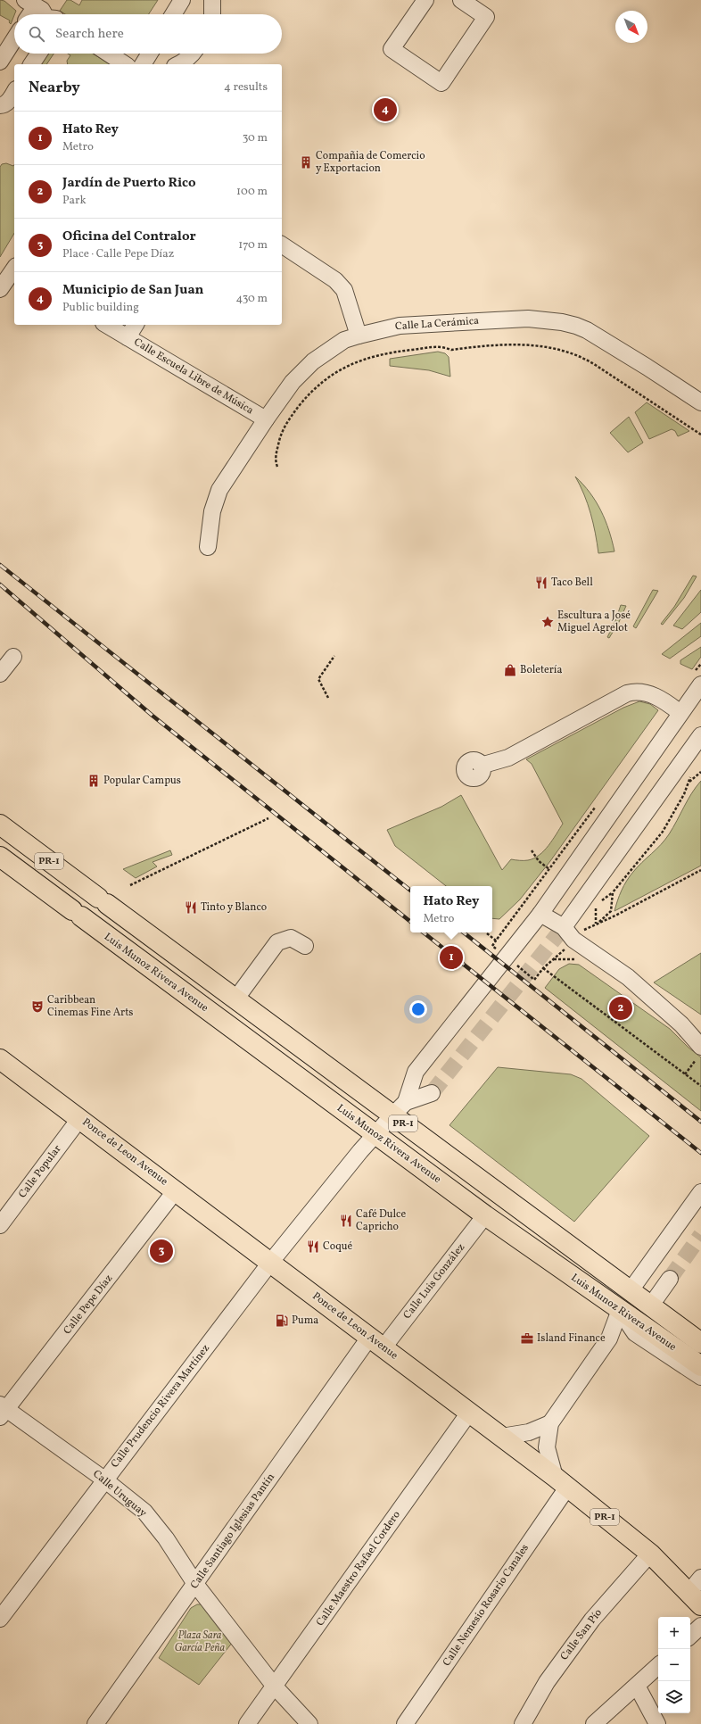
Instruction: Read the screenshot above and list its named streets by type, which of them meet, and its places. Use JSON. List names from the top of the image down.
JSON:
{
  "streets": {
    "main road": ["PR-1", "Luis Munoz Rivera Avenue", "Ponce de Leon Avenue"],
    "street": [
      "Calle La Cerámica",
      "Calle Escuela Libre de Música",
      "Calle Popular",
      "Calle Luis González",
      "Calle Pepe Díaz",
      "Calle Prudencio Rivera Martínez",
      "Calle Uruguay",
      "Calle Santiago Iglesias Pantín",
      "Calle Maestro Rafael Cordero",
      "Calle Nemesio Rosario Canales",
      "Calle San Pío"
    ]
  },
  "crossings": [
    ["Calle La Cerámica", "Calle Escuela Libre de Música"],
    ["Luis Munoz Rivera Avenue", "Calle Luis González"],
    ["Luis Munoz Rivera Avenue", "Calle Prudencio Rivera Martínez"],
    ["Ponce de Leon Avenue", "Calle Popular"],
    ["Ponce de Leon Avenue", "Calle Luis González"],
    ["Ponce de Leon Avenue", "Calle Pepe Díaz"],
    ["Ponce de Leon Avenue", "Calle Prudencio Rivera Martínez"],
    ["Ponce de Leon Avenue", "Calle Santiago Iglesias Pantín"],
    ["Ponce de Leon Avenue", "Calle Maestro Rafael Cordero"],
    ["Ponce de Leon Avenue", "Calle Nemesio Rosario Canales"],
    ["Ponce de Leon Avenue", "Calle San Pío"],
    ["Calle Luis González", "Calle Santiago Iglesias Pantín"],
    ["Calle Pepe Díaz", "Calle Uruguay"],
    ["Calle Prudencio Rivera Martínez", "Calle Uruguay"],
    ["Calle Uruguay", "Calle Santiago Iglesias Pantín"],
    ["Calle Uruguay", "Calle Maestro Rafael Cordero"]
  ],
  "parks": ["Plaza Sara García Peña"],
  "places": {
    "building": ["Compañia de Comercio y Exportacion", "Popular Campus"],
    "restaurant": [
      "Taco Bell",
      "Tinto y Blanco",
      "Café Dulce Capricho",
      "Coqué"
    ],
    "place": ["Escultura a José Miguel Agrelot"],
    "shop": ["Boletería"],
    "theatre": ["Caribbean Cinemas Fine Arts"],
    "fuel station": ["Puma"],
    "office": ["Island Finance"]
  },
  "north": "bottom right",
  "page": {
    "search": "Search here",
    "heading": ["Nearby", "4 results"],
    "pins": [
      "4",
      "1",
      "2",
      "3"
    ],
    "list": [
      {
        "mark": "1",
        "name": "Hato Rey",
        "note": "Metro",
        "value": "30 m"
      },
      {
        "mark": "2",
        "name": "Jardín de Puerto Rico",
        "note": "Park",
        "value": "100 m"
      },
      {
        "mark": "3",
        "name": "Oficina del Contralor",
        "note": "Place · Calle Pepe Díaz",
        "value": "170 m"
      },
      {
        "mark": "4",
        "name": "Municipio de San Juan",
        "note": "Public building",
        "value": "430 m"
      }
    ],
    "popup": ["Hato Rey", "Metro"],
    "map_buttons": ["+", "−"]
  }
}
